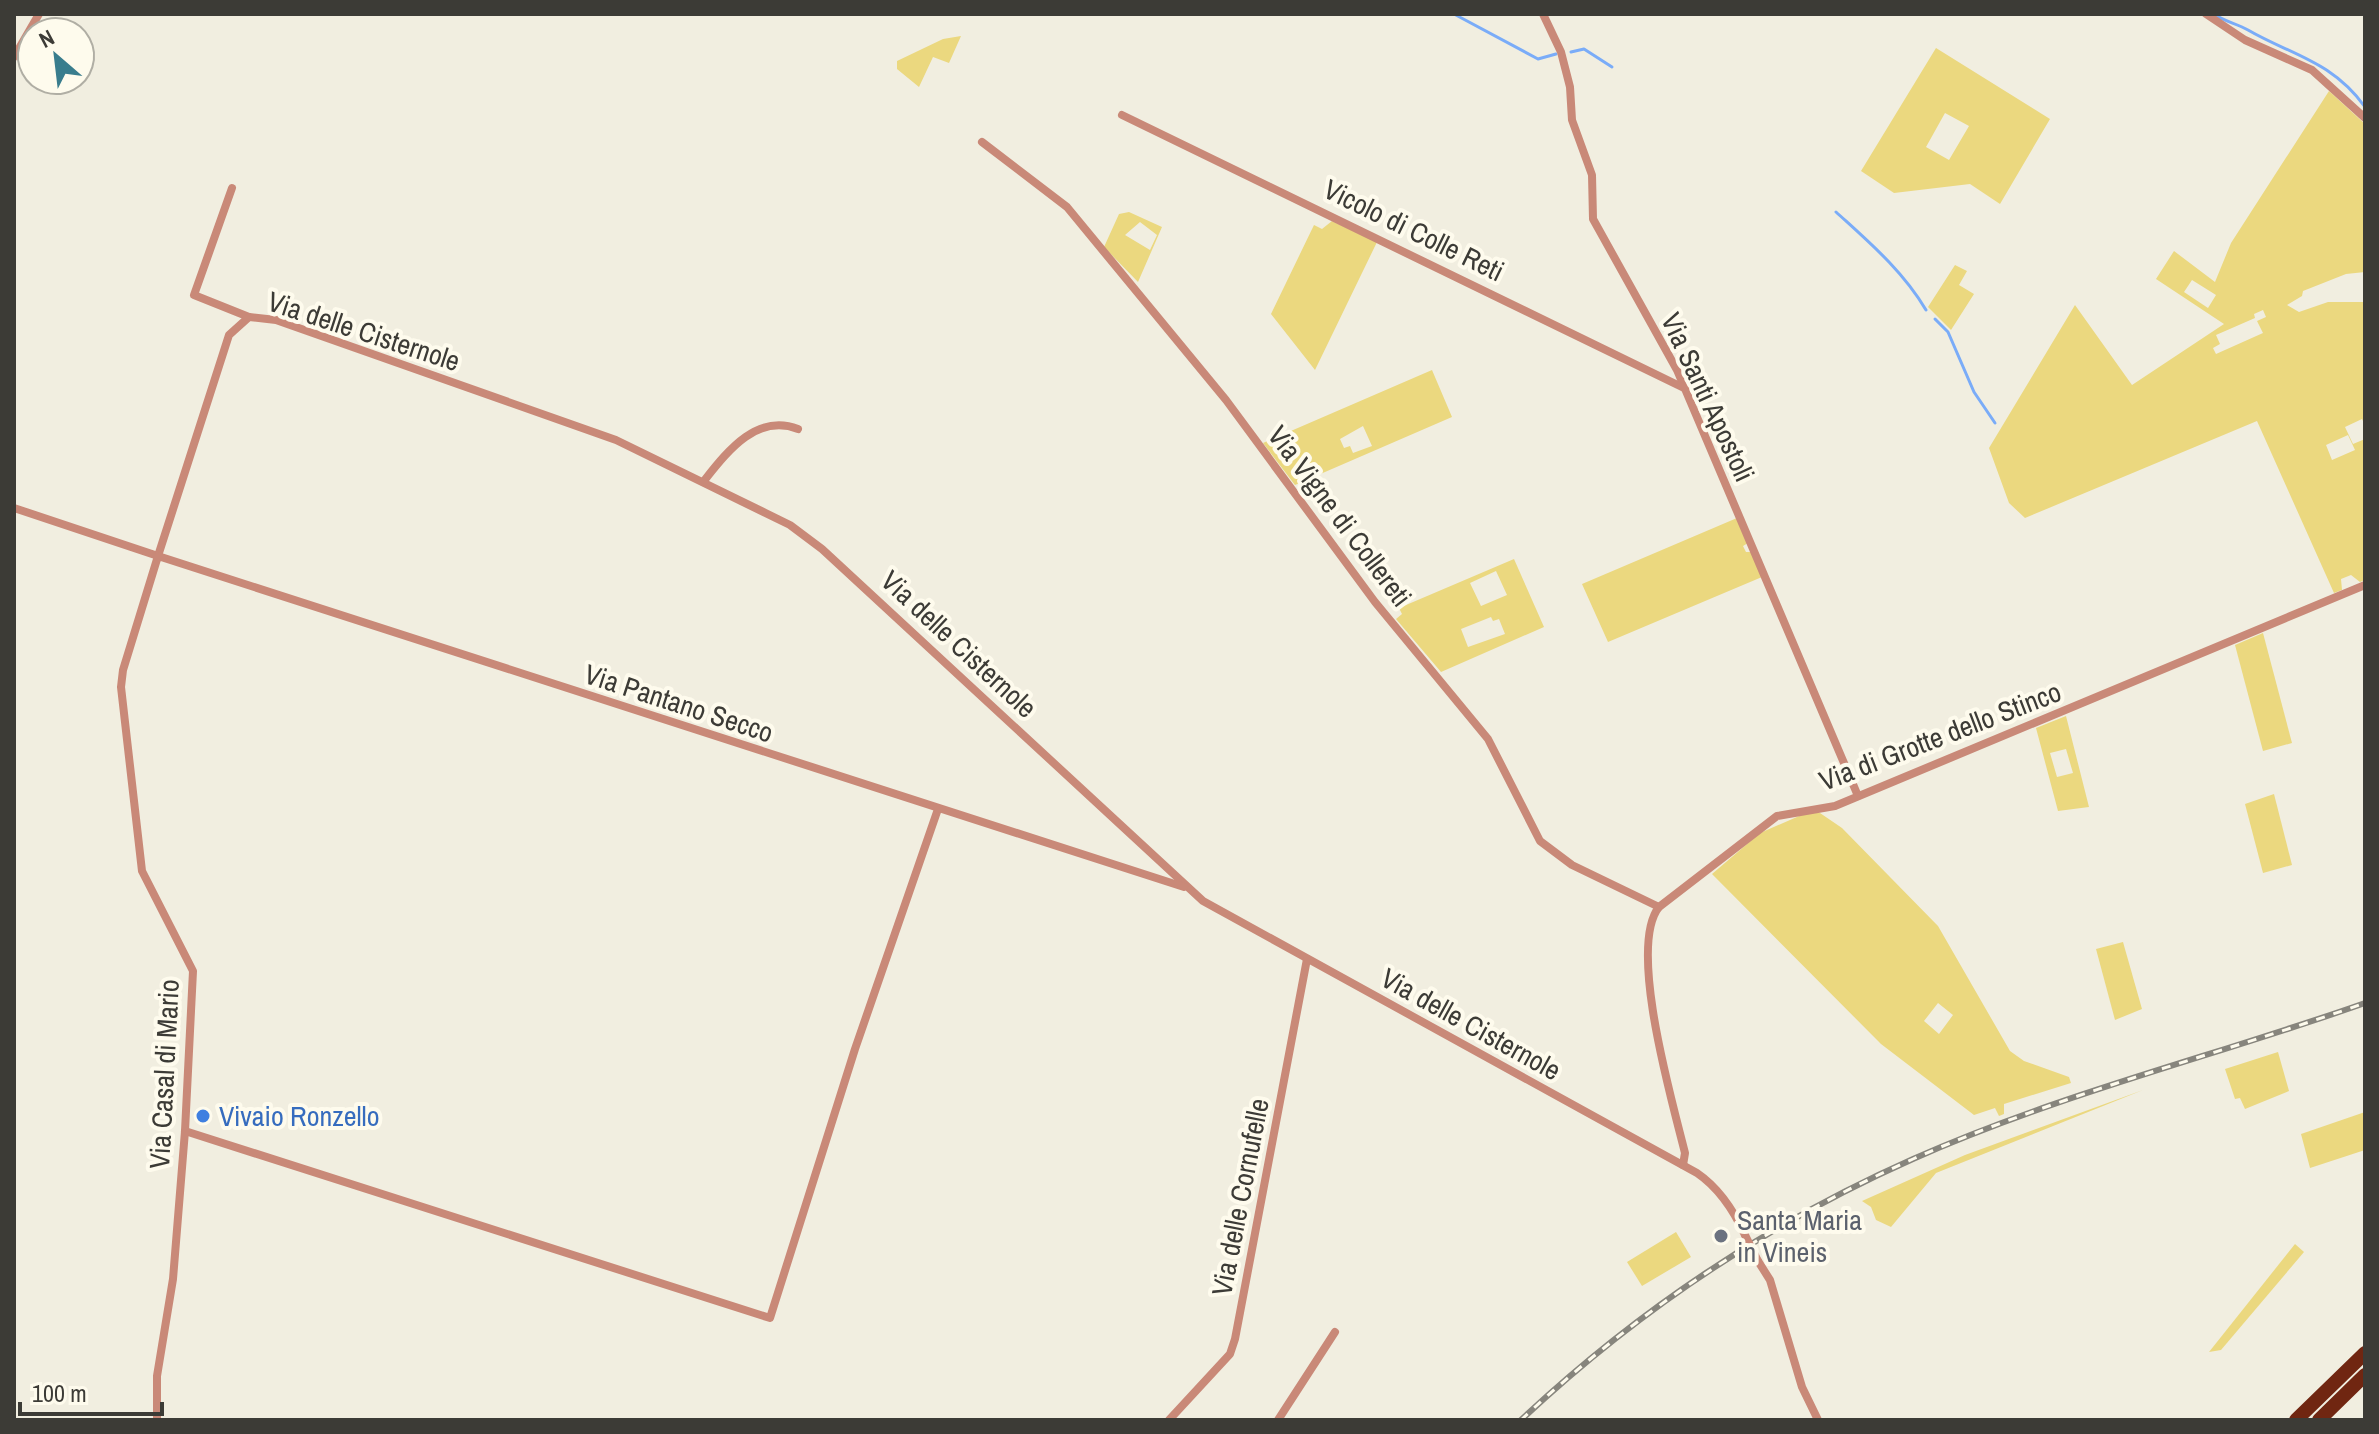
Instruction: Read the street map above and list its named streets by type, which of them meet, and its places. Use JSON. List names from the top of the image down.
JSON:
{
  "streets": {
    "street": [
      "Vicolo di Colle Reti",
      "Via delle Cisternole",
      "Via Santi Apostoli",
      "Via Vigne di Collereti",
      "Via Pantano Secco",
      "Via di Grotte dello Stinco",
      "Via Casal di Mario",
      "Via delle Cornufelle"
    ]
  },
  "crossings": [
    ["Vicolo di Colle Reti", "Via Santi Apostoli"],
    ["Via delle Cisternole", "Via Pantano Secco"],
    ["Via delle Cisternole", "Via Casal di Mario"],
    ["Via delle Cisternole", "Via delle Cornufelle"],
    ["Via Santi Apostoli", "Via di Grotte dello Stinco"],
    ["Via Vigne di Collereti", "Via di Grotte dello Stinco"],
    ["Via Pantano Secco", "Via Casal di Mario"]
  ],
  "places": ["Vivaio Ronzello", "Santa Maria in Vineis"],
  "scale_bar": "100 m",
  "north": "top left"
}
